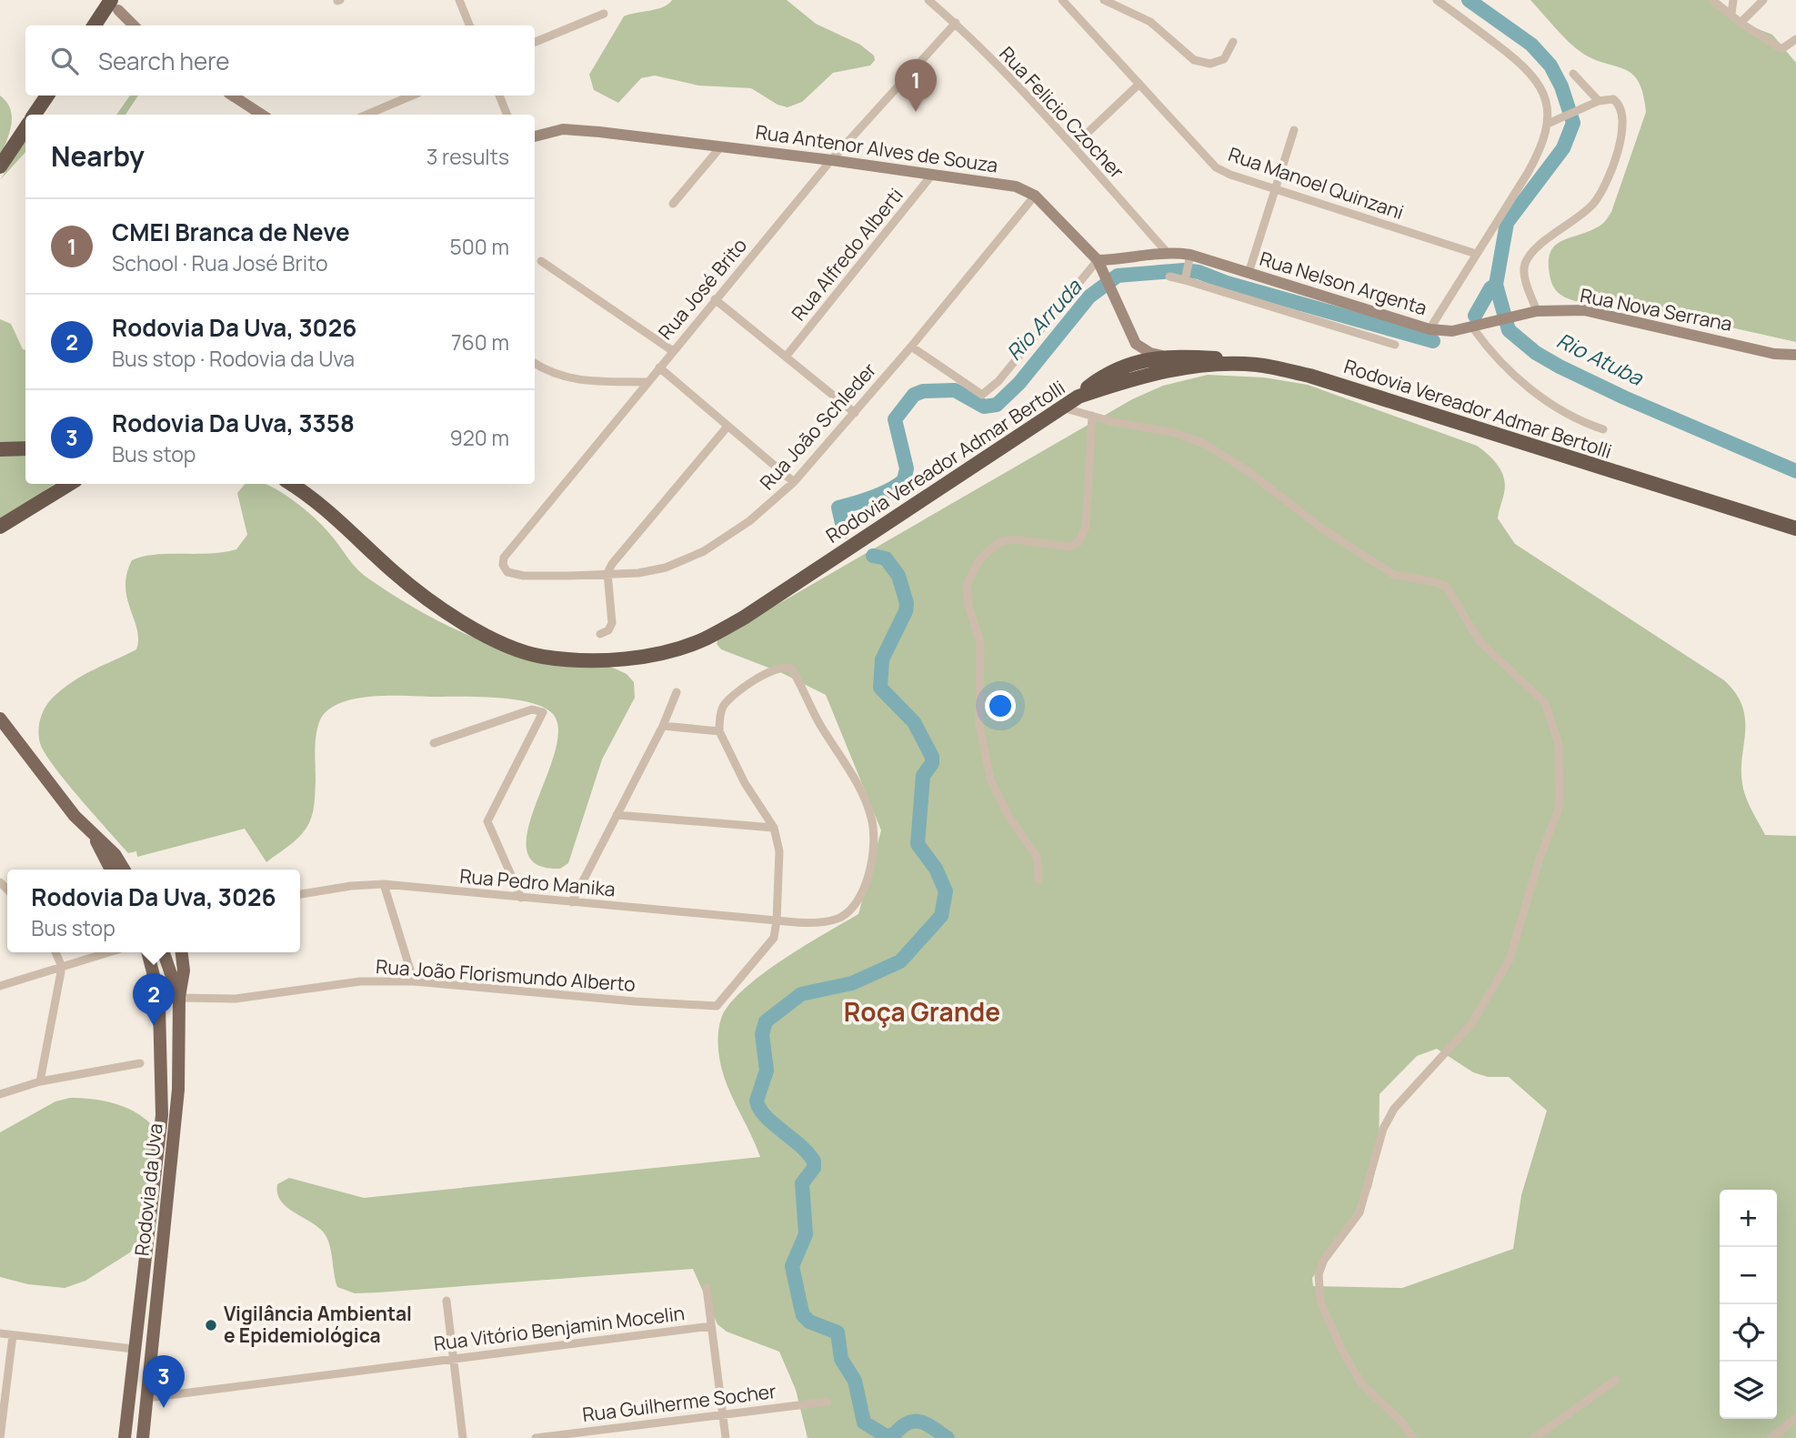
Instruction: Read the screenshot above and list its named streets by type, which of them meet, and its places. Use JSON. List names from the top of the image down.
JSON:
{
  "streets": {
    "highway": ["Rodovia Vereador Admar Bertolli"],
    "main road": [
      "Rua Antenor Alves de Souza",
      "Rua Nelson Argenta",
      "Rua Nova Serrana",
      "Rodovia da Uva"
    ],
    "street": [
      "Rua Felicio Czocher",
      "Rua Manoel Quinzani",
      "Rua Alfredo Alberti",
      "Rua José Brito",
      "Rua João Schleder",
      "Rua Pedro Manika",
      "Rua João Florismundo Alberto",
      "Rua Vitório Benjamin Mocelin",
      "Rua Guilherme Socher"
    ]
  },
  "crossings": [
    ["Rua Felicio Czocher", "Rua Nelson Argenta"],
    ["Rua Felicio Czocher", "Rua José Brito"],
    ["Rua Antenor Alves de Souza", "Rua Alfredo Alberti"],
    ["Rua Antenor Alves de Souza", "Rua Nelson Argenta"],
    ["Rua Antenor Alves de Souza", "Rua José Brito"],
    ["Rua Antenor Alves de Souza", "Rua João Schleder"],
    ["Rua Nelson Argenta", "Rua Nova Serrana"],
    ["Rua José Brito", "Rua João Schleder"],
    ["Rua Pedro Manika", "Rua João Florismundo Alberto"],
    ["Rua João Florismundo Alberto", "Rodovia da Uva"],
    ["Rodovia da Uva", "Rua Vitório Benjamin Mocelin"]
  ],
  "districts": ["Roça Grande"],
  "water": ["Rio Arruda", "Rio Atuba"],
  "places": ["Vigilância Ambiental e Epidemiológica"],
  "page": {
    "search": "Search here",
    "pins": ["1", "2", "3"],
    "heading": ["Nearby", "3 results"],
    "list": [
      {
        "mark": "1",
        "name": "CMEI Branca de Neve",
        "note": "School · Rua José Brito",
        "value": "500 m"
      },
      {
        "mark": "2",
        "name": "Rodovia Da Uva, 3026",
        "note": "Bus stop · Rodovia da Uva",
        "value": "760 m"
      },
      {
        "mark": "3",
        "name": "Rodovia Da Uva, 3358",
        "note": "Bus stop",
        "value": "920 m"
      }
    ],
    "popup": ["Rodovia Da Uva, 3026", "Bus stop"],
    "map_buttons": ["+", "−"]
  }
}
